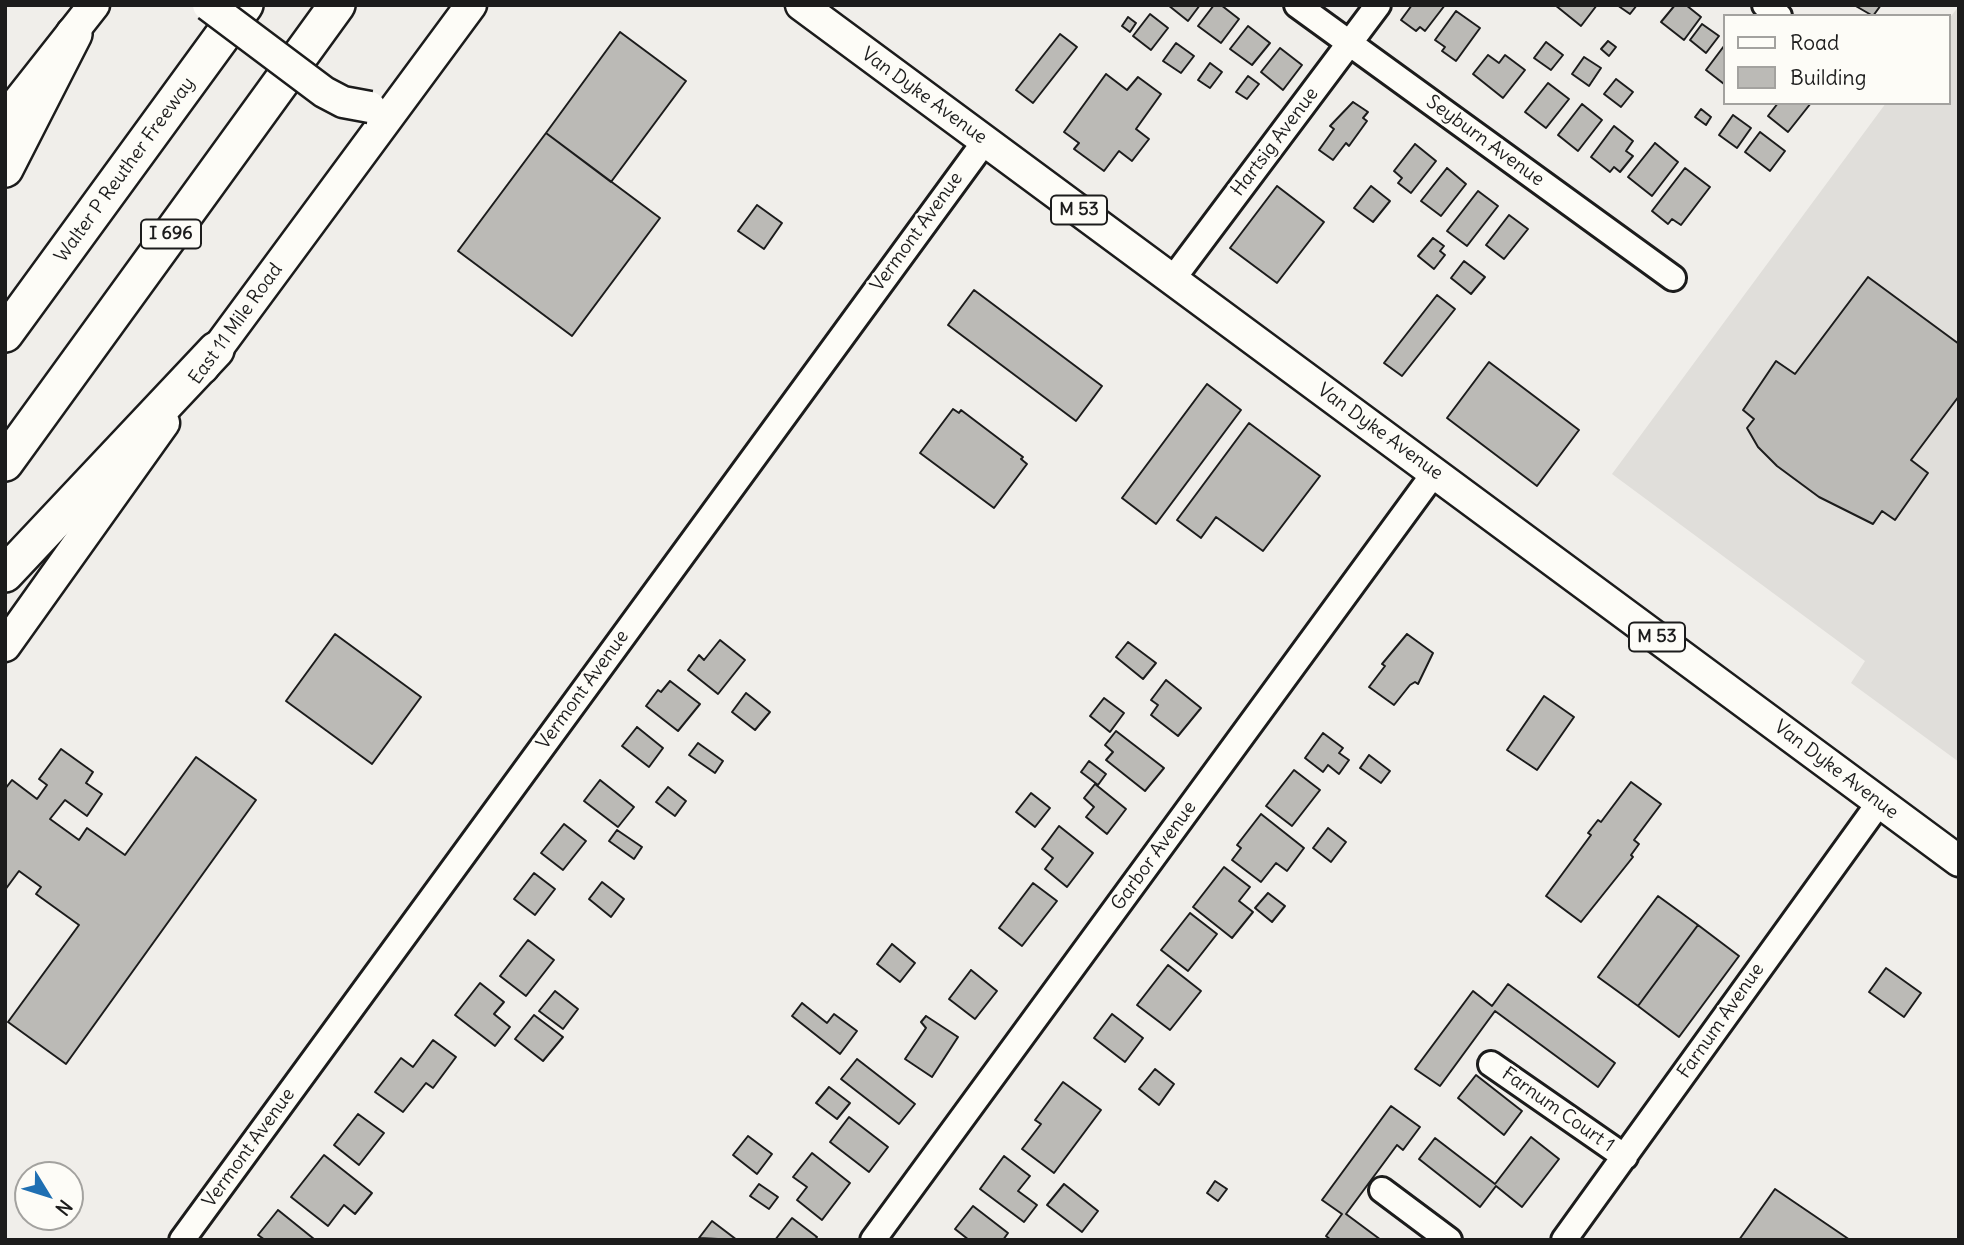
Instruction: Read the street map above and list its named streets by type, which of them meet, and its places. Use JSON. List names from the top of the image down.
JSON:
{
  "streets": {
    "highway": ["Walter P Reuther Freeway", "I 696"],
    "main road": ["Van Dyke Avenue", "M 53", "East 11 Mile Road"],
    "street": [
      "Seyburn Avenue",
      "Hartsig Avenue",
      "Vermont Avenue",
      "Garbor Avenue",
      "Farnum Avenue",
      "Farnum Court 1"
    ]
  },
  "crossings": [
    ["Van Dyke Avenue", "Hartsig Avenue"],
    ["Van Dyke Avenue", "Vermont Avenue"],
    ["Van Dyke Avenue", "Garbor Avenue"],
    ["Van Dyke Avenue", "Farnum Avenue"],
    ["Seyburn Avenue", "Hartsig Avenue"],
    ["Farnum Avenue", "Farnum Court 1"]
  ],
  "legend": ["Road", "Building"],
  "north": "bottom right"
}
